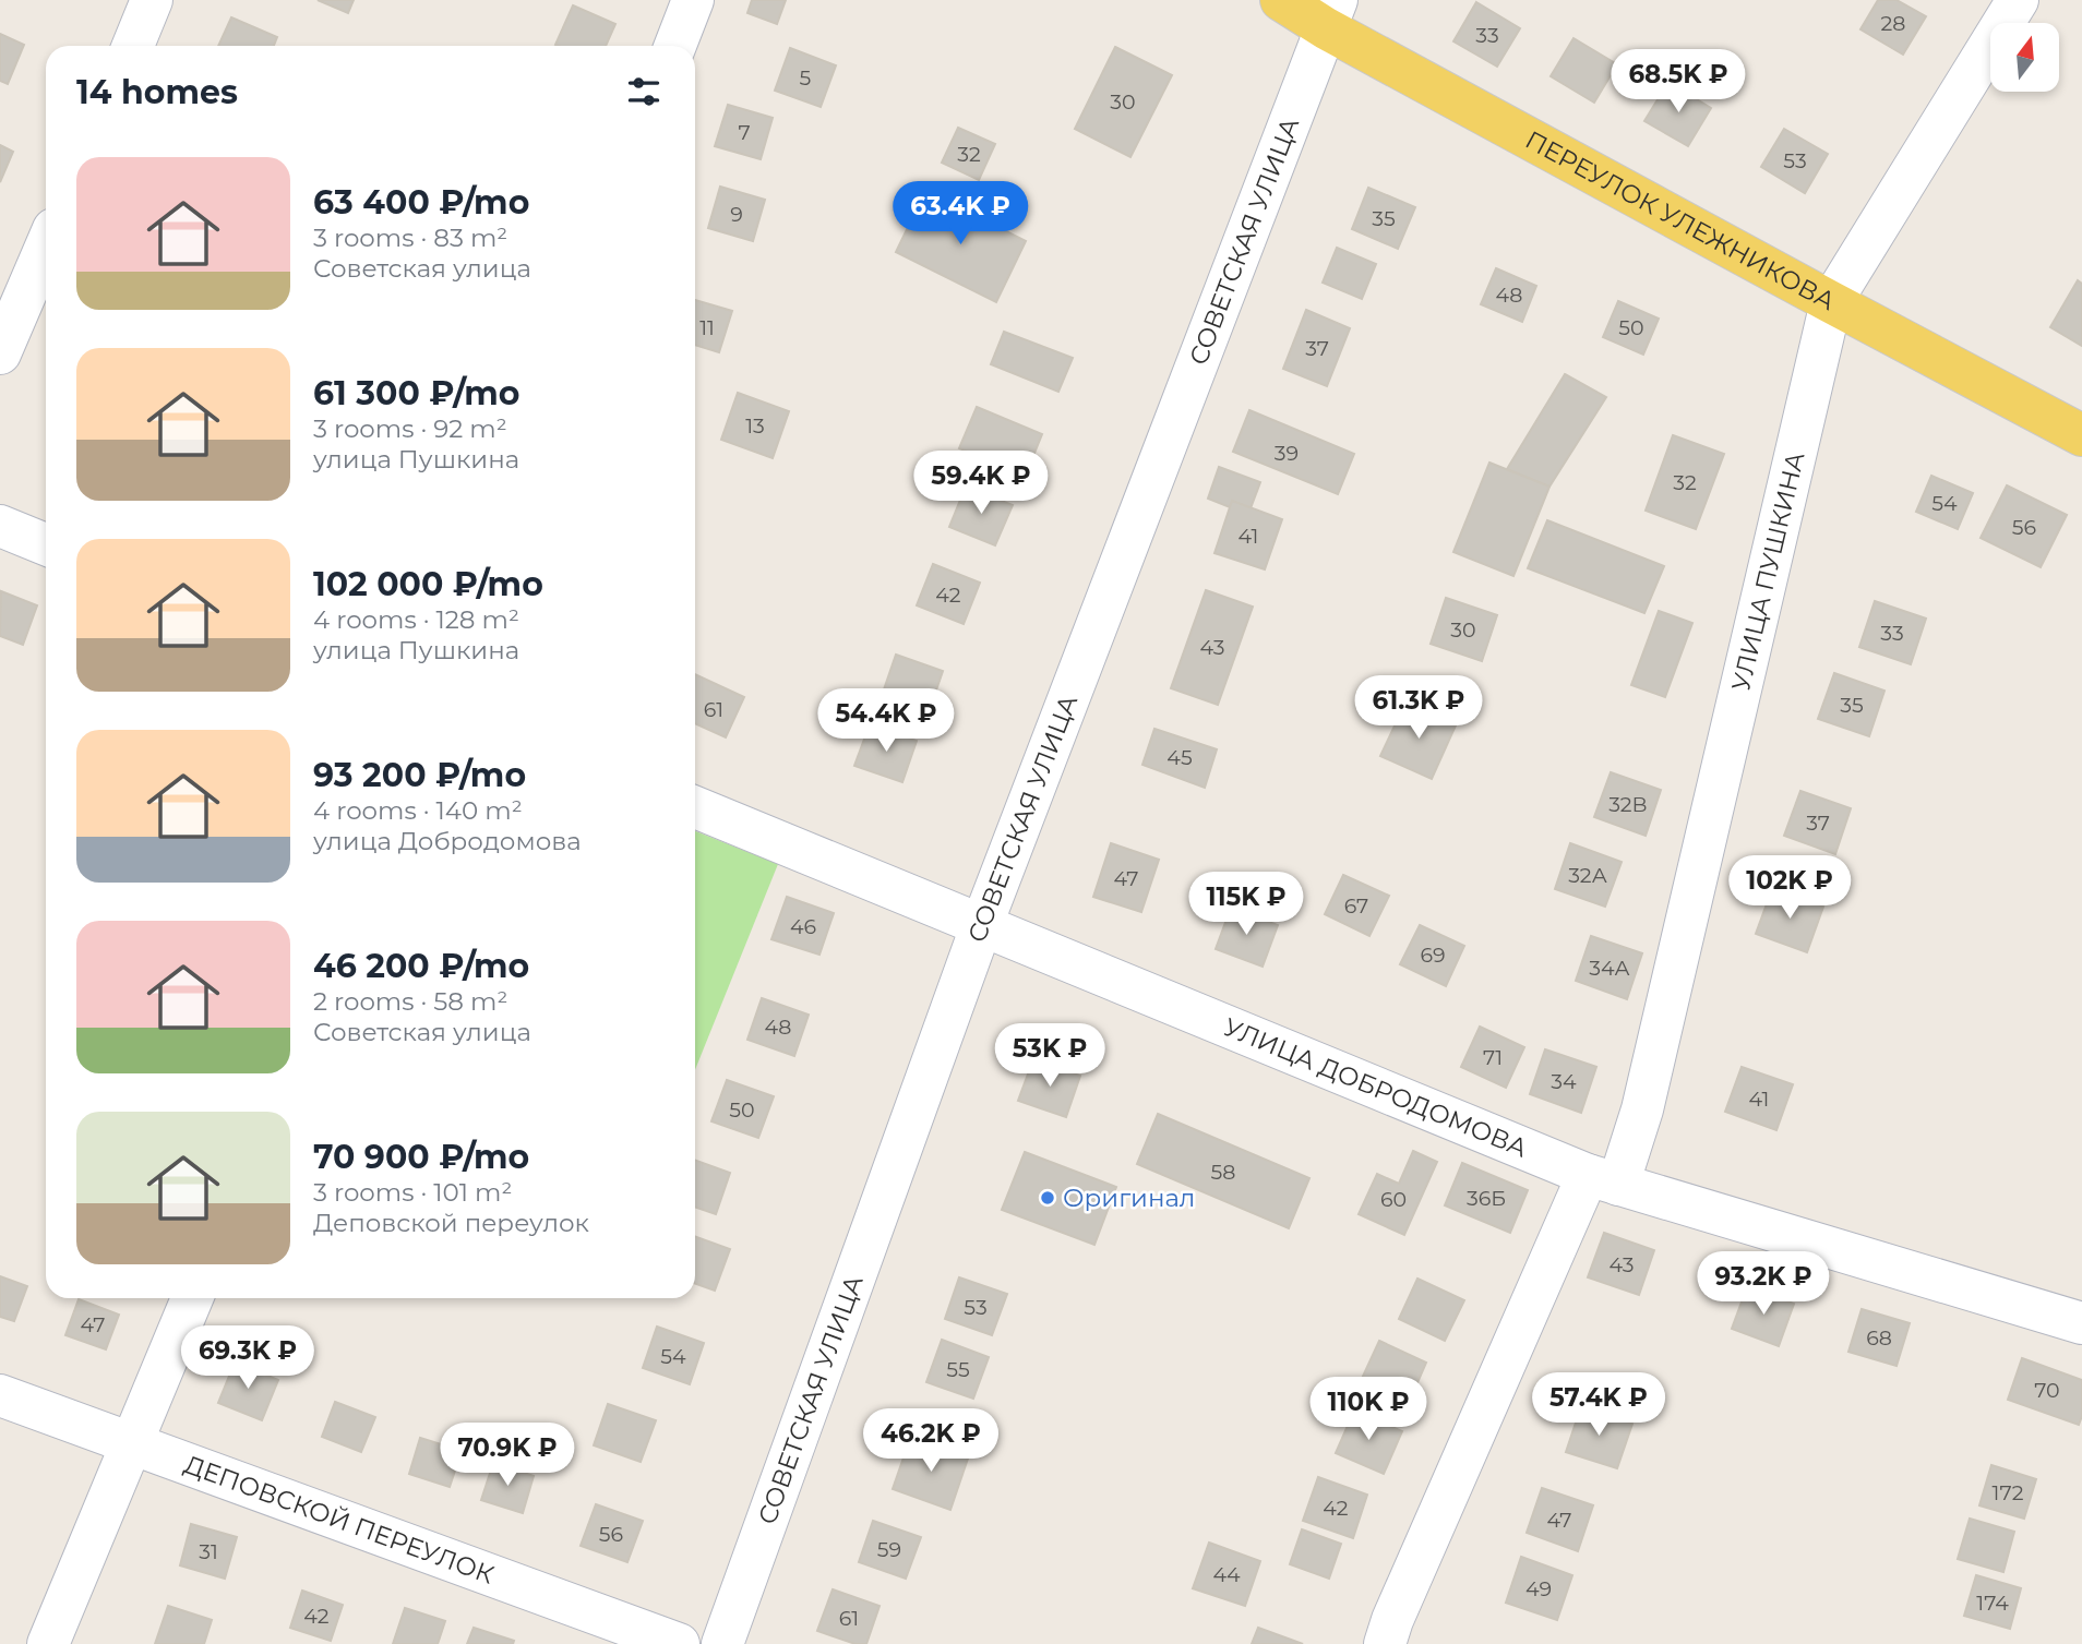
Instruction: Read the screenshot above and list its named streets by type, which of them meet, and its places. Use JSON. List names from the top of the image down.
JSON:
{
  "streets": {
    "main road": ["ПЕРЕУЛОК УЛЕЖНИКОВА"],
    "street": [
      "СОВЕТСКАЯ УЛИЦА",
      "УЛИЦА ПУШКИНА",
      "УЛИЦА ДОБРОДОМОВА",
      "ДЕПОВСКОЙ ПЕРЕУЛОК"
    ]
  },
  "crossings": [
    ["ПЕРЕУЛОК УЛЕЖНИКОВА", "СОВЕТСКАЯ УЛИЦА"],
    ["ПЕРЕУЛОК УЛЕЖНИКОВА", "УЛИЦА ПУШКИНА"],
    ["СОВЕТСКАЯ УЛИЦА", "УЛИЦА ДОБРОДОМОВА"],
    ["УЛИЦА ПУШКИНА", "УЛИЦА ДОБРОДОМОВА"]
  ],
  "places": ["Оригинал"],
  "house_numbers": [
    "28",
    "33",
    "5",
    "30",
    "7",
    "32",
    "53",
    "9",
    "35",
    "48",
    "11",
    "50",
    "37",
    "13",
    "39",
    "32",
    "54",
    "56",
    "41",
    "42",
    "30",
    "33",
    "43",
    "35",
    "61",
    "45",
    "32В",
    "37",
    "32А",
    "47",
    "67",
    "46",
    "69",
    "34А",
    "48",
    "71",
    "34",
    "41",
    "50",
    "58",
    "36Б",
    "60",
    "43",
    "53",
    "47",
    "68",
    "54",
    "55",
    "70",
    "172",
    "42",
    "47",
    "56",
    "59",
    "31",
    "44",
    "49",
    "174",
    "42",
    "61"
  ],
  "north": "top",
  "page": {
    "heading": "14 homes",
    "price": [
      "68.5K ₽",
      "63.4K ₽",
      "59.4K ₽",
      "61.3K ₽",
      "54.4K ₽",
      "102K ₽",
      "115K ₽",
      "53K ₽",
      "93.2K ₽",
      "69.3K ₽",
      "57.4K ₽",
      "110K ₽",
      "46.2K ₽",
      "70.9K ₽"
    ],
    "list": [
      {
        "name": "63 400 ₽/mo",
        "note": "3 rooms · 83 m² · Советская улица"
      },
      {
        "name": "61 300 ₽/mo",
        "note": "3 rooms · 92 m² · улица Пушкина"
      },
      {
        "name": "102 000 ₽/mo",
        "note": "4 rooms · 128 m² · улица Пушкина"
      },
      {
        "name": "93 200 ₽/mo",
        "note": "4 rooms · 140 m² · улица Добродомова"
      },
      {
        "name": "46 200 ₽/mo",
        "note": "2 rooms · 58 m² · Советская улица"
      },
      {
        "name": "70 900 ₽/mo",
        "note": "3 rooms · 101 m² · Деповской переулок"
      }
    ]
  }
}
